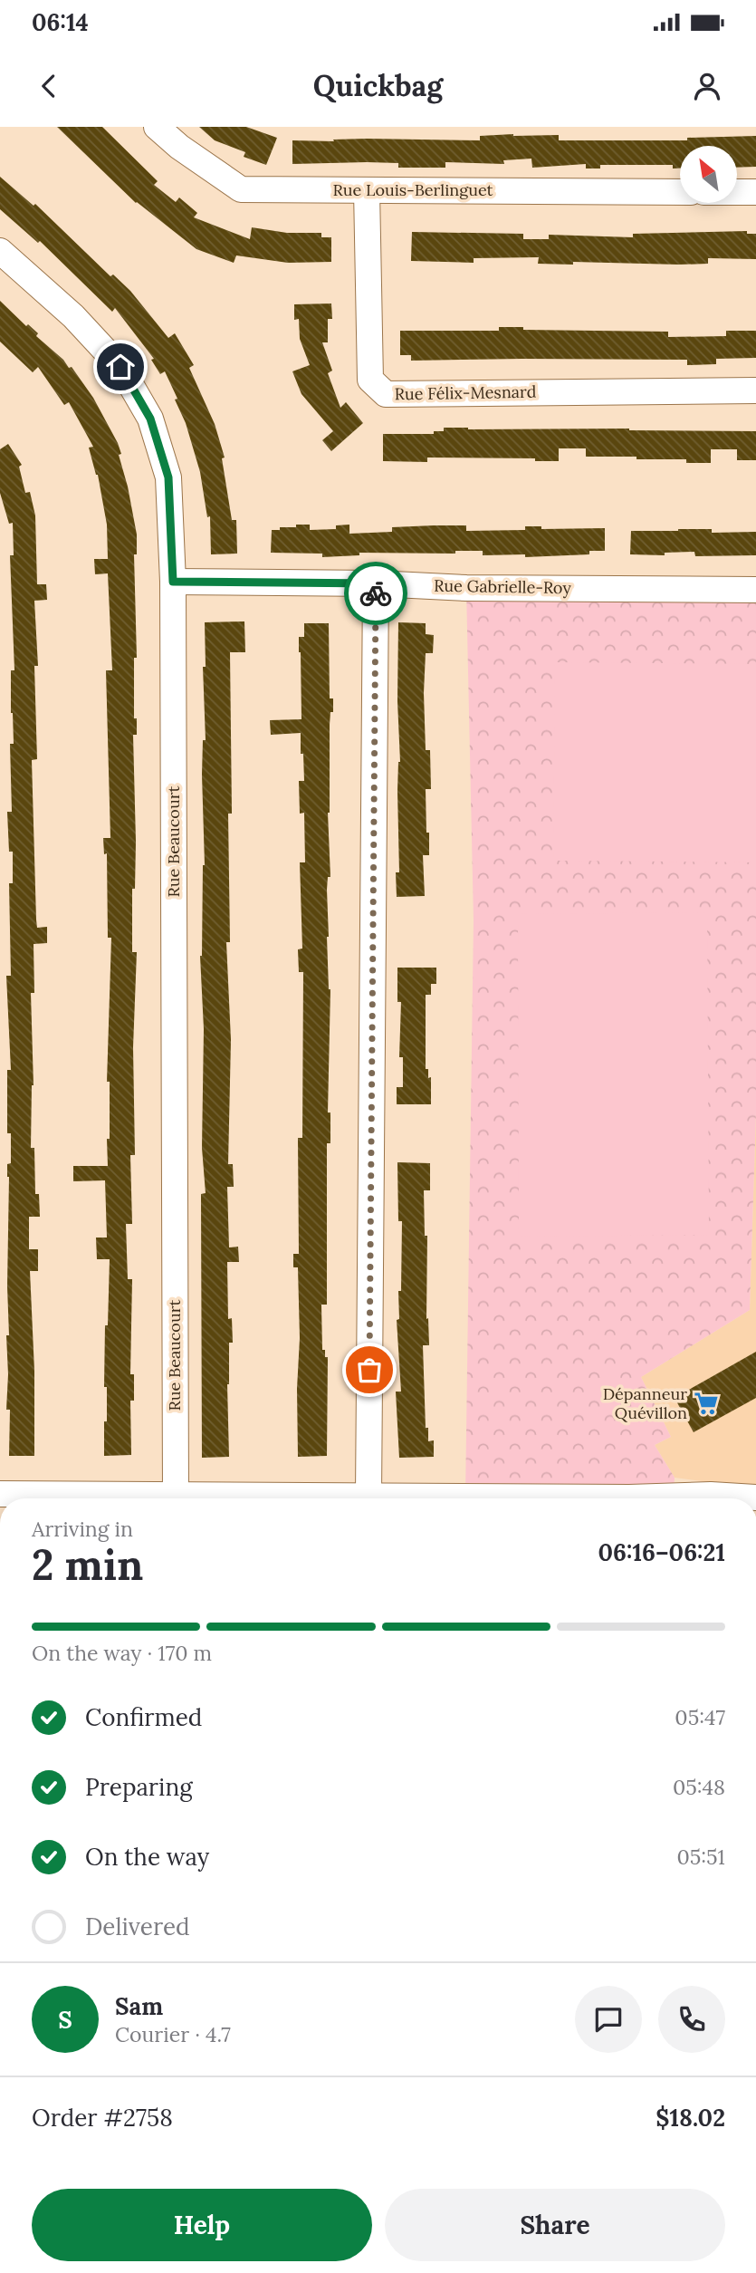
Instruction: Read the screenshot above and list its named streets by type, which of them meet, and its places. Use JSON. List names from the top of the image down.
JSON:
{
  "streets": {
    "street": [
      "Rue Louis-Berlinguet",
      "Rue Félix-Mesnard",
      "Rue Gabrielle-Roy",
      "Rue Beaucourt"
    ]
  },
  "crossings": [
    ["Rue Louis-Berlinguet", "Rue Félix-Mesnard"],
    ["Rue Gabrielle-Roy", "Rue Beaucourt"]
  ],
  "places": {
    "supermarket": ["Dépanneur Quévillon"]
  },
  "north": "top left",
  "page": {
    "status": "06:14",
    "header": "Quickbag",
    "heading": ["2 min", "Arriving in", "06:16–06:21"],
    "panel": [
      "Sam",
      "Courier · 4.7",
      "Order #2758",
      "$18.02"
    ],
    "bar": "On the way · 170 m",
    "list": [
      ["Confirmed", "05:47"],
      ["Preparing", "05:48"],
      ["On the way", "05:51"],
      "Delivered"
    ],
    "round": "S",
    "buttons": ["Help", "Share"]
  }
}
